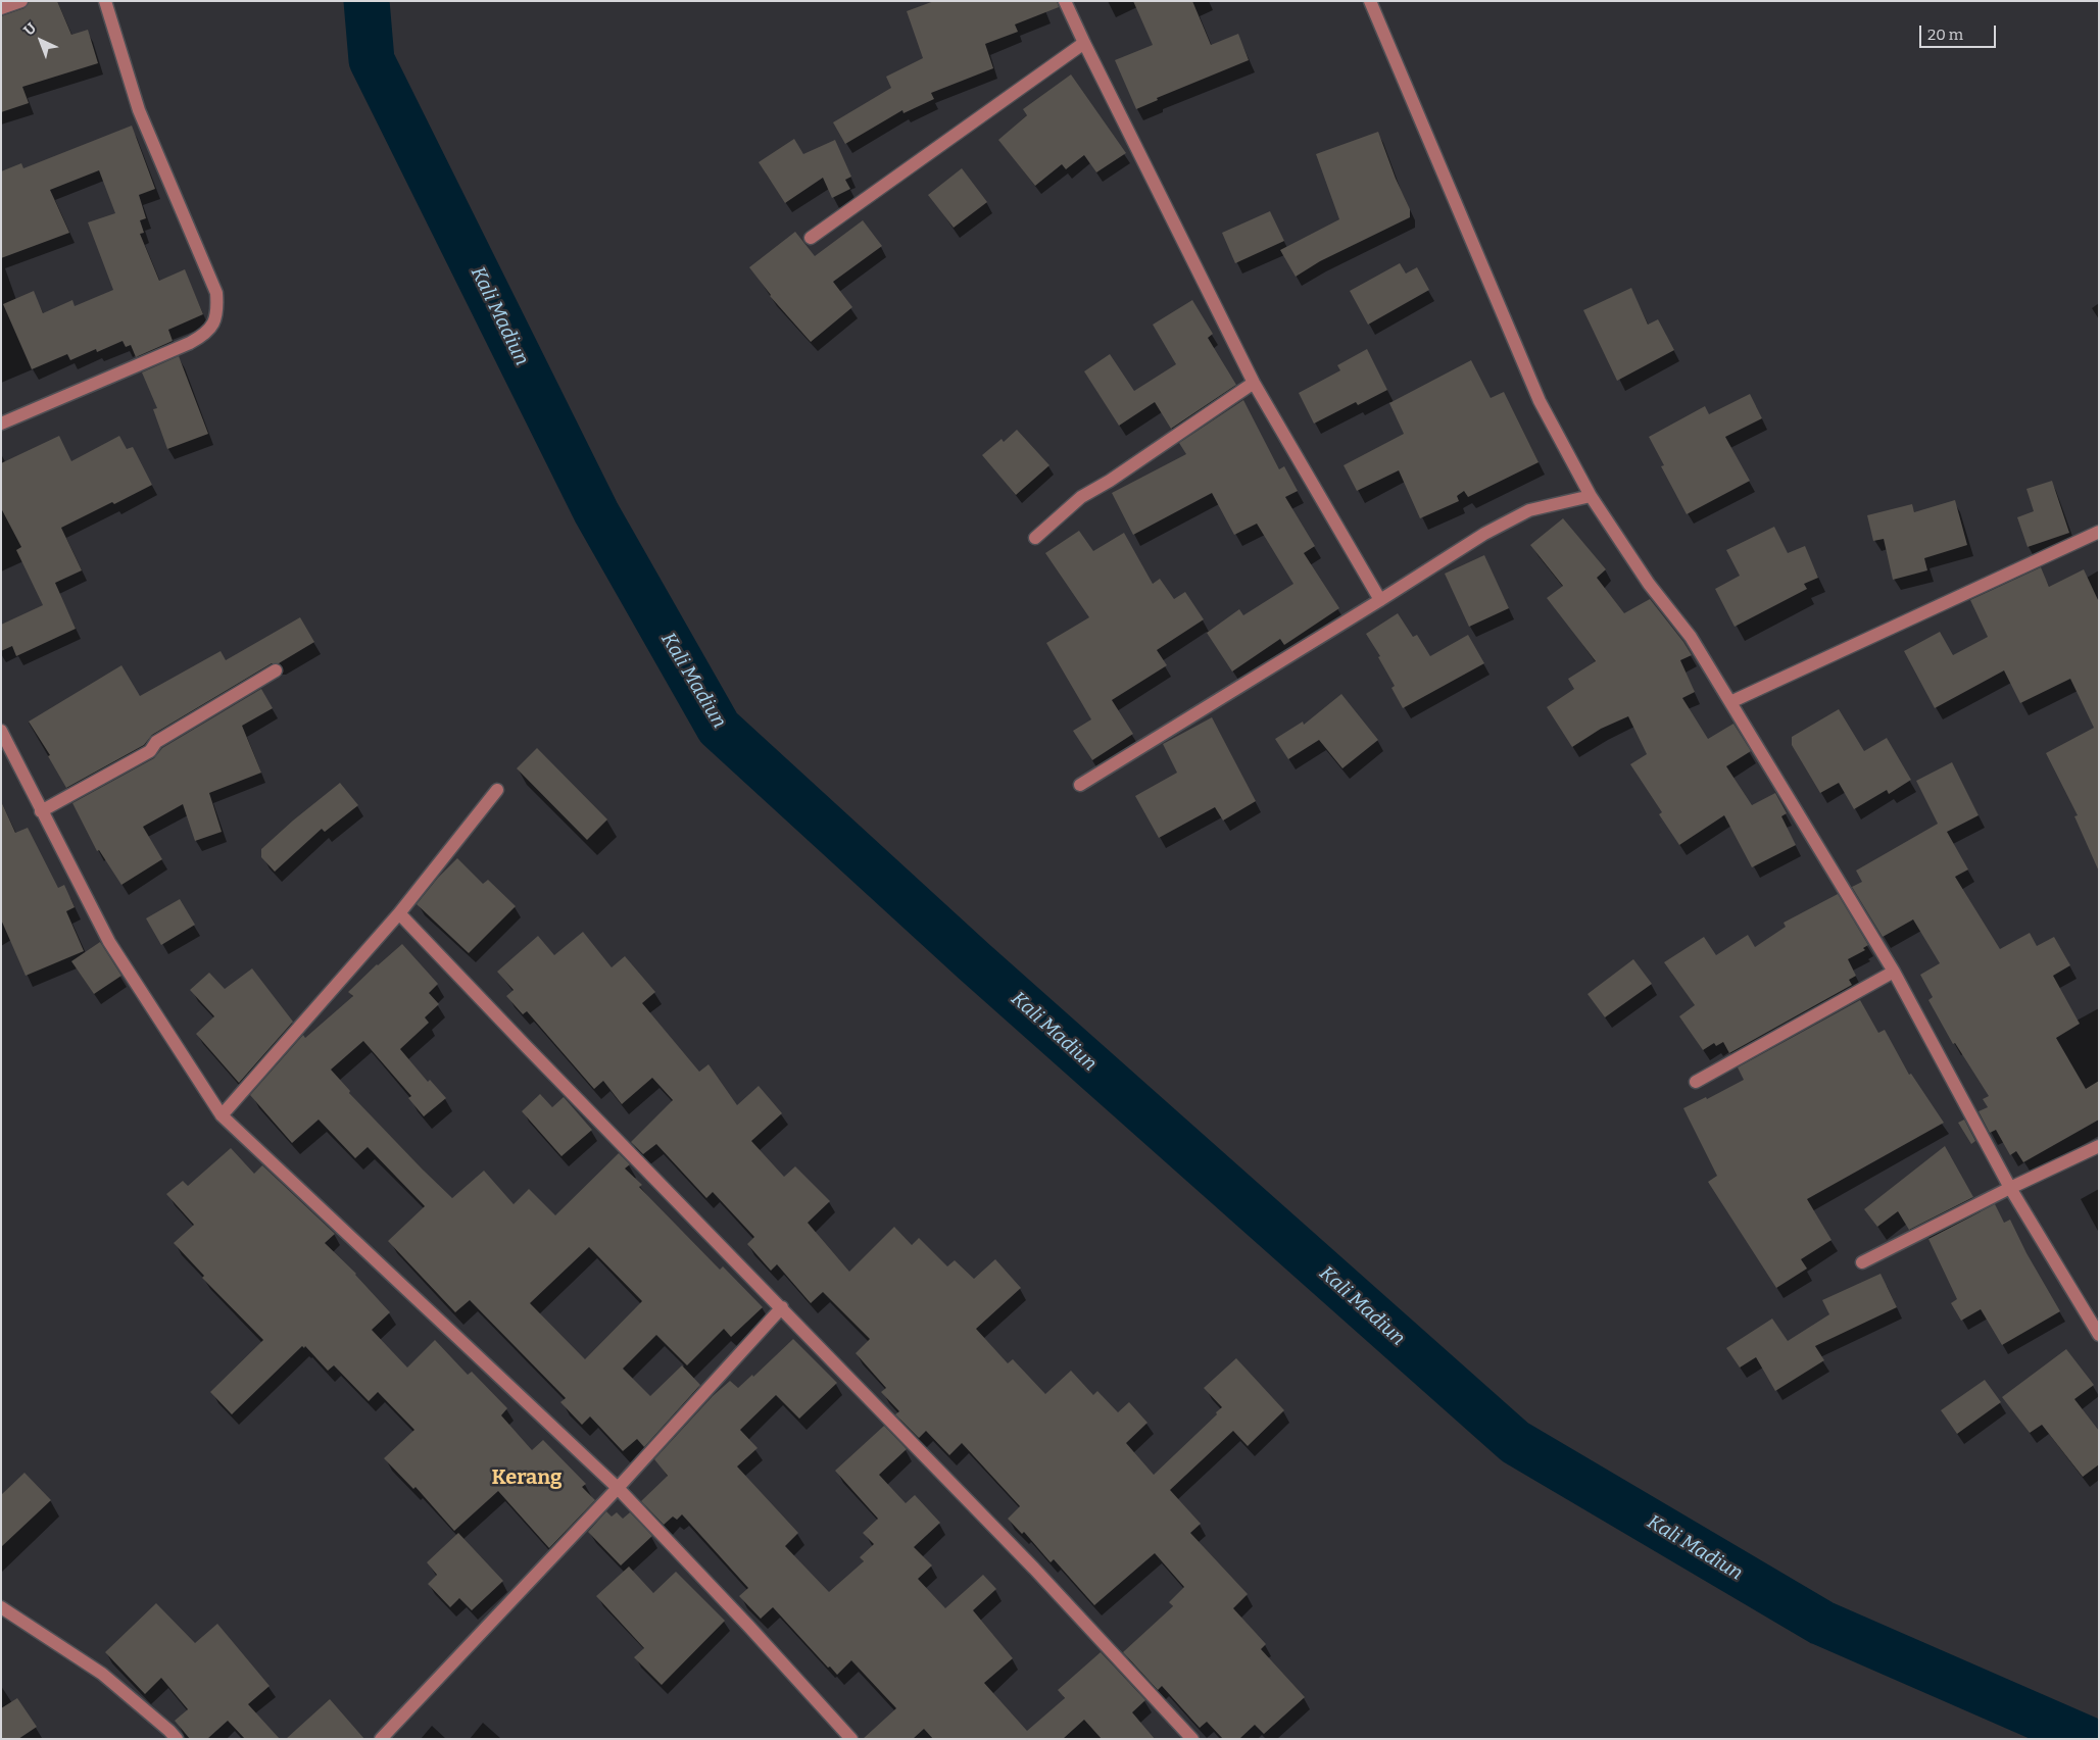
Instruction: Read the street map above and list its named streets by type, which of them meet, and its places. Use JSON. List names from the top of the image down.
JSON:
{
  "districts": ["Kerang"],
  "water": ["Kali Madiun"],
  "scale_bar": "20 m",
  "north": "top left"
}
